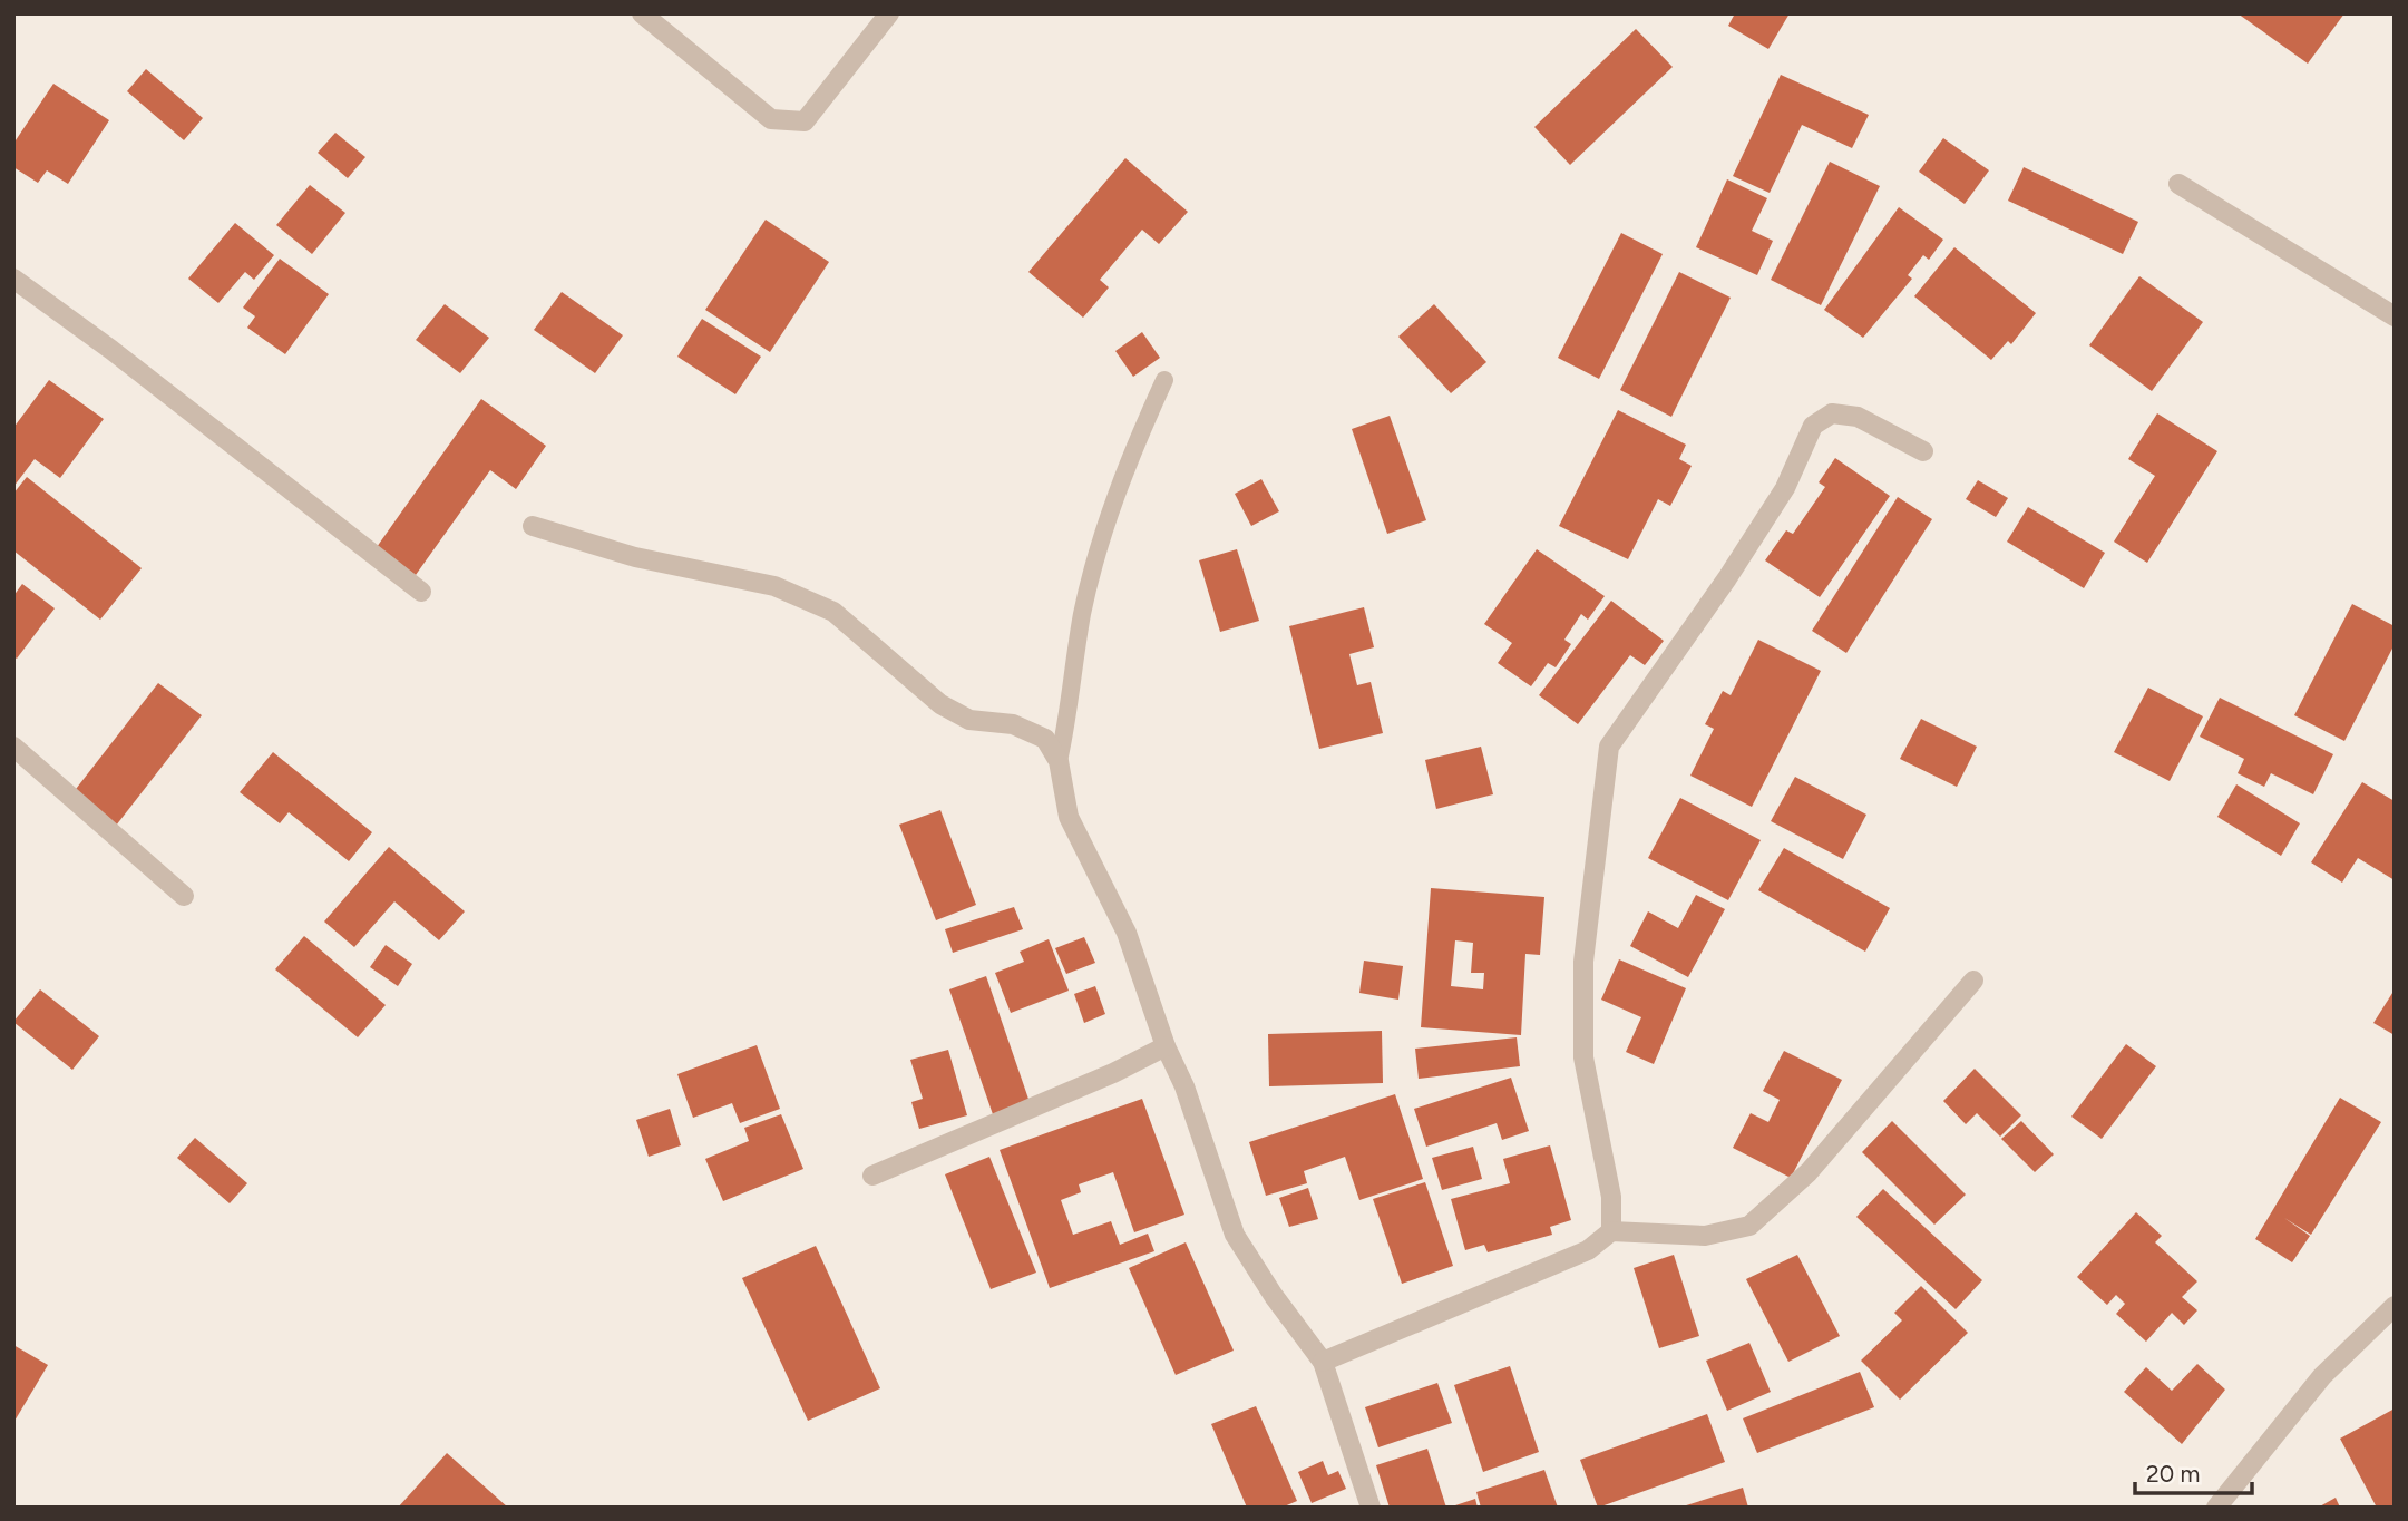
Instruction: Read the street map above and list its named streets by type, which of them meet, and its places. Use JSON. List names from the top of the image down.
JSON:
{
  "scale_bar": "20 m"
}
